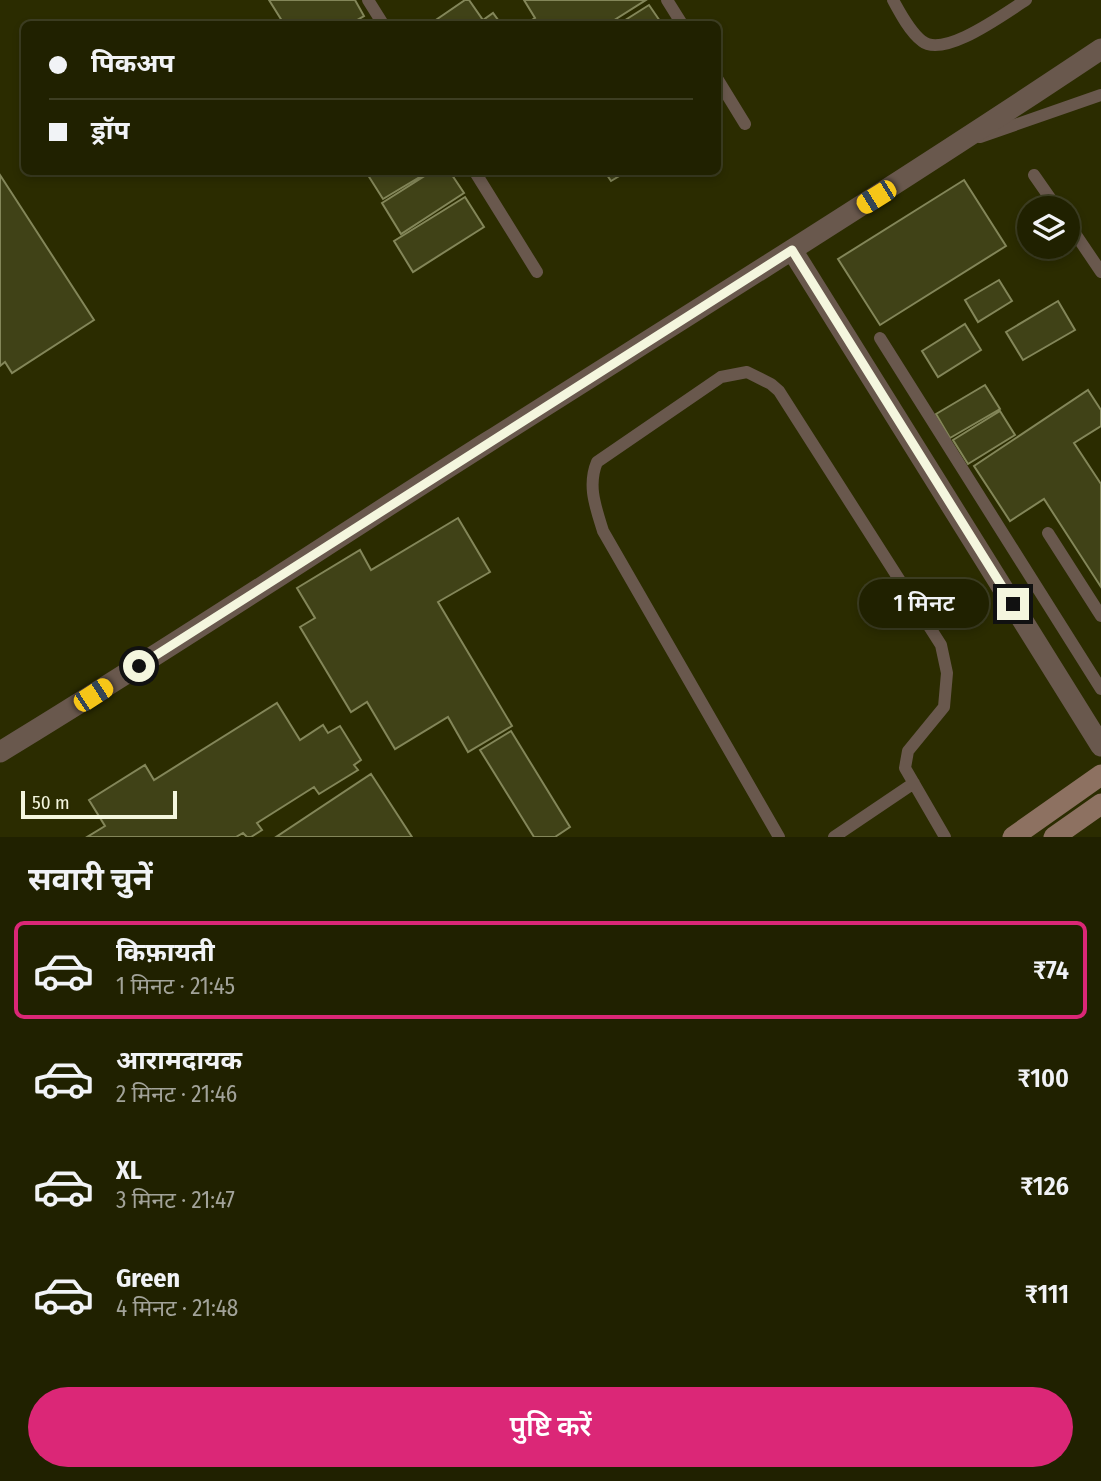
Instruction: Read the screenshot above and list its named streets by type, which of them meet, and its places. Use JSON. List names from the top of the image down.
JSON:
{
  "scale_bar": "50 m",
  "page": {
    "banner": ["पिकअप", "ड्रॉप"],
    "bubble": "1 मिनट",
    "scale": "50 m",
    "heading": "सवारी चुनें",
    "list": [
      {
        "name": "किफ़ायती",
        "note": "1 मिनट · 21:45",
        "value": "₹74"
      },
      {
        "name": "आरामदायक",
        "note": "2 मिनट · 21:46",
        "value": "₹100"
      },
      {
        "name": "XL",
        "note": "3 मिनट · 21:47",
        "value": "₹126"
      },
      {
        "name": "Green",
        "note": "4 मिनट · 21:48",
        "value": "₹111"
      }
    ],
    "buttons": "पुष्टि करें"
  }
}
